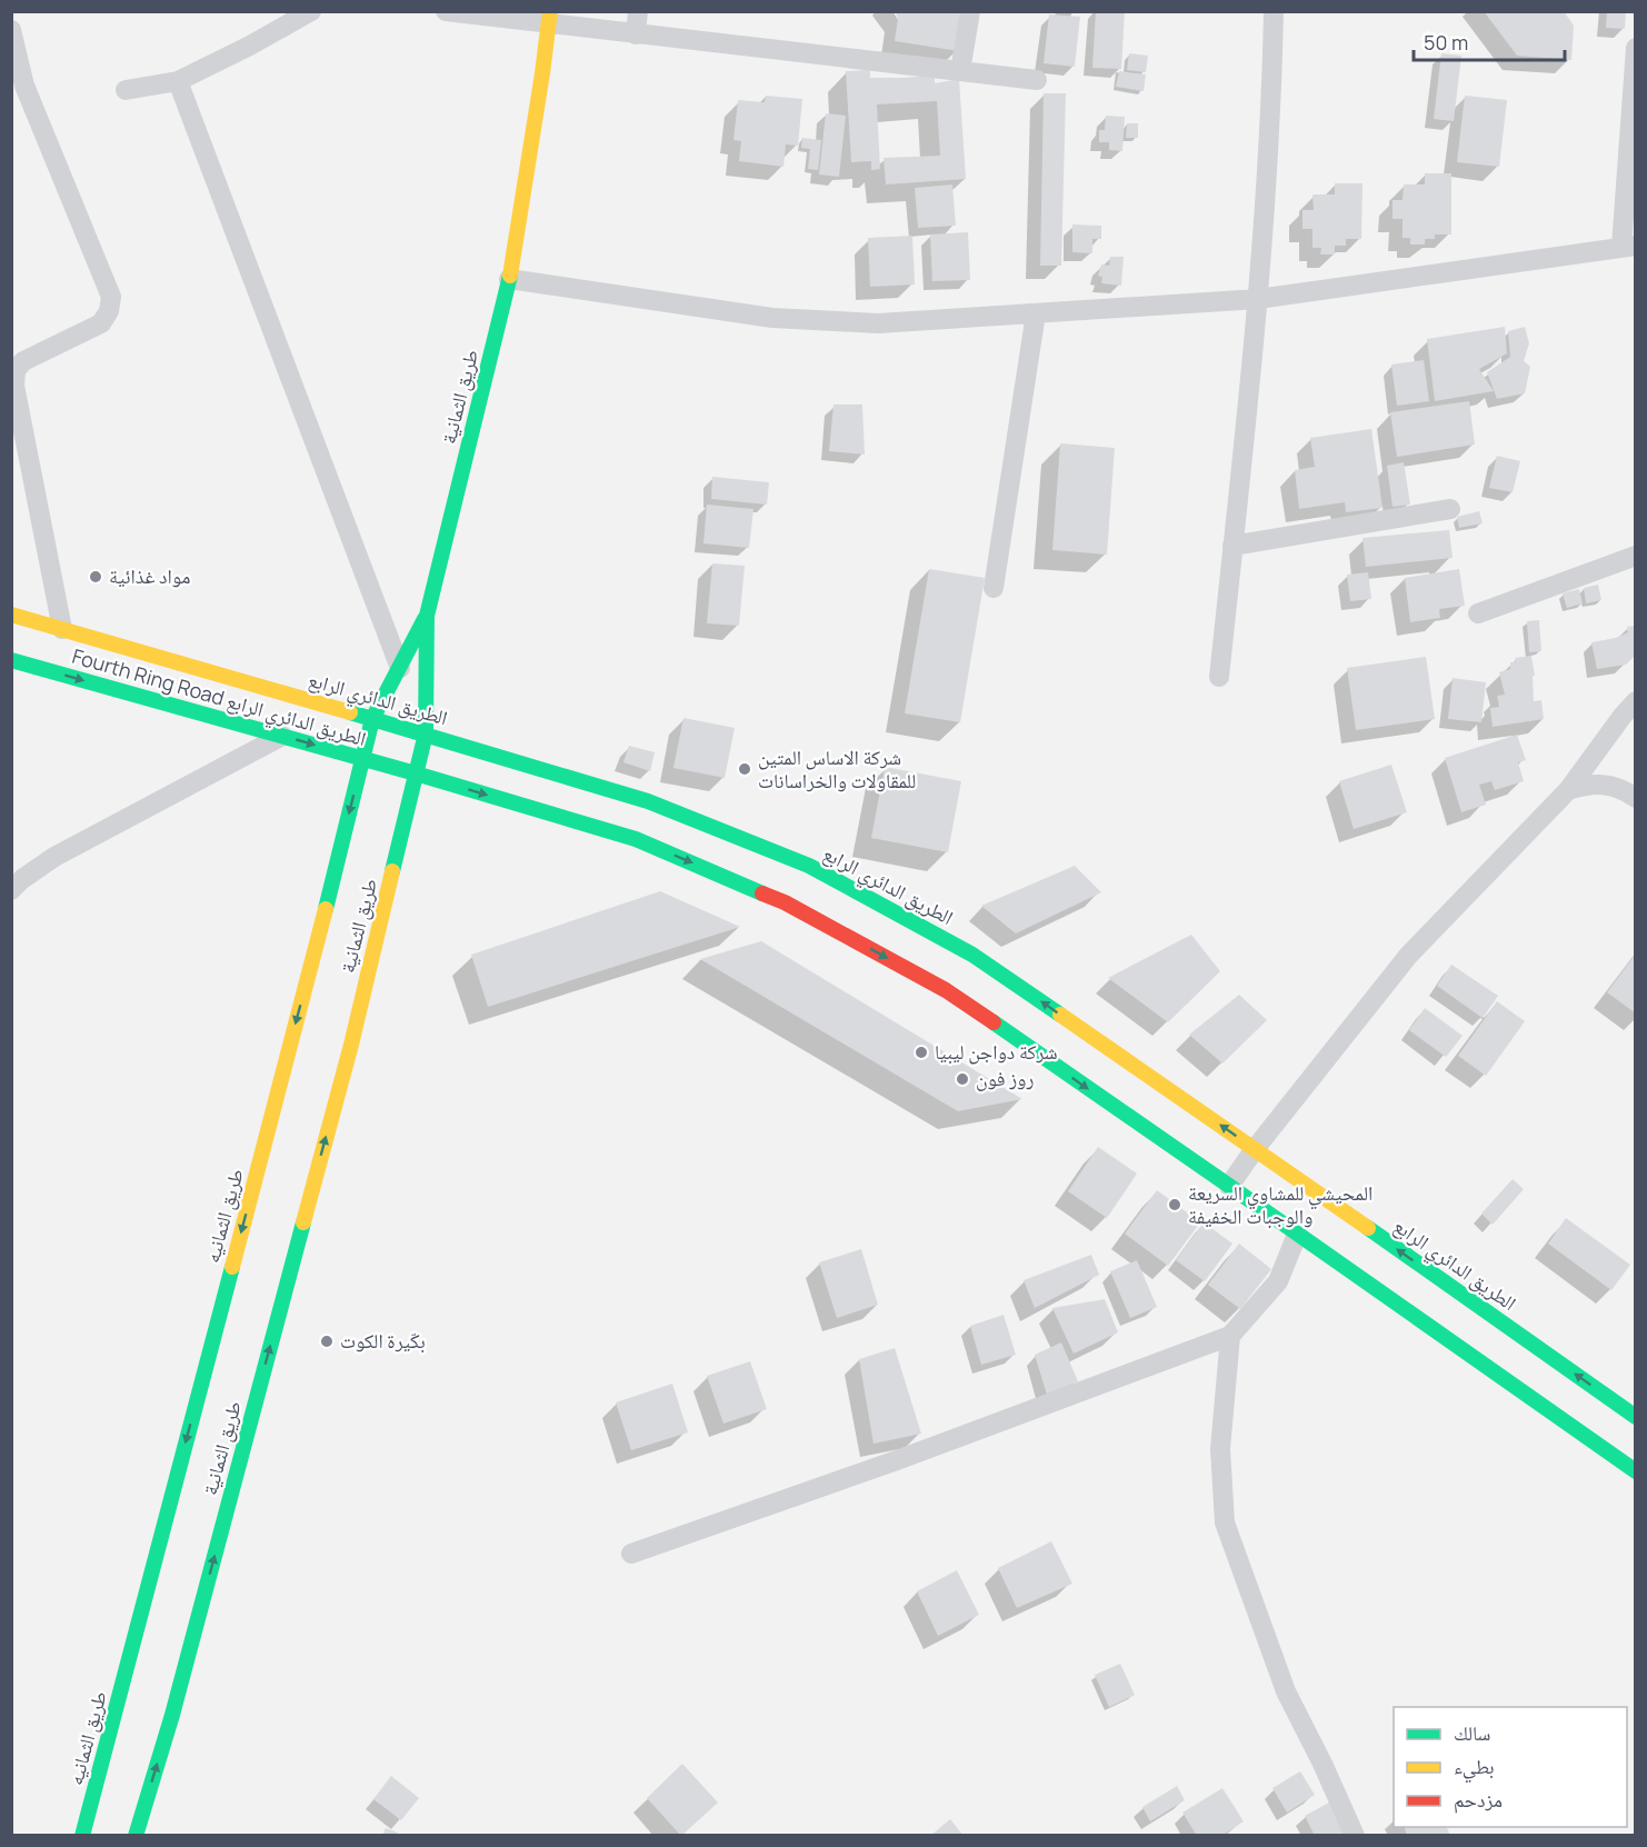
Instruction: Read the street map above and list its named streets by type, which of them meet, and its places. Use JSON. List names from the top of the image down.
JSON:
{
  "streets": {
    "main road": [
      "طريق الثمانية",
      "Fourth Ring Road الطريق الدائري الرابع",
      "الطريق الدائري الرابع",
      "طريق الثمانيه"
    ]
  },
  "crossings": [
    ["طريق الثمانية", "Fourth Ring Road الطريق الدائري الرابع"],
    ["طريق الثمانية", "الطريق الدائري الرابع"],
    ["طريق الثمانية", "طريق الثمانيه"],
    ["Fourth Ring Road الطريق الدائري الرابع", "طريق الثمانيه"],
    ["الطريق الدائري الرابع", "طريق الثمانيه"]
  ],
  "one_way": ["طريق الثمانية", "Fourth Ring Road الطريق الدائري الرابع", "طريق الثمانيه"],
  "places": [
    "مواد غذائية",
    "شركة الاساس المتين للمقاولات والخراسانات",
    "شركة دواجن ليبيا",
    "روز فون",
    "المحيشي للمشاوي السريعة والوجبات الخفيفة",
    "بكّيرة الكوت"
  ],
  "legend": ["سالك", "بطيء", "مزدحم"],
  "scale_bar": "50 m"
}
